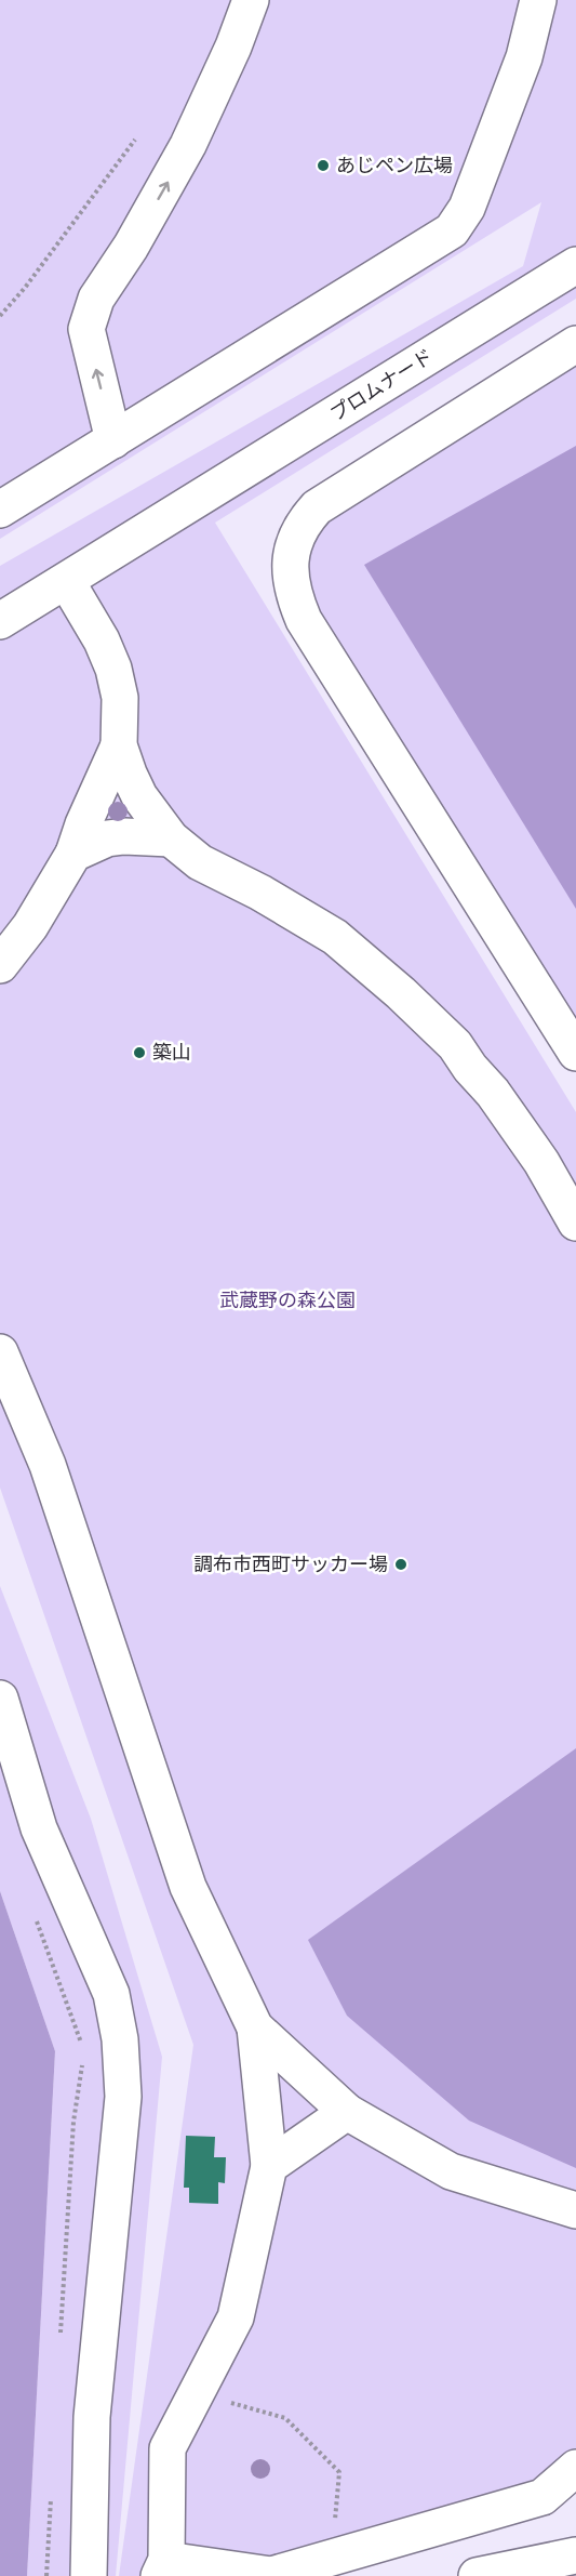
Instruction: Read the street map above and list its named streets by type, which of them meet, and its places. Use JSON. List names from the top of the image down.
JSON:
{
  "streets": {
    "street": ["プロムナード"]
  },
  "parks": ["武蔵野の森公園"],
  "places": ["あじペン広場", "築山", "調布市西町サッカー場"]
}
